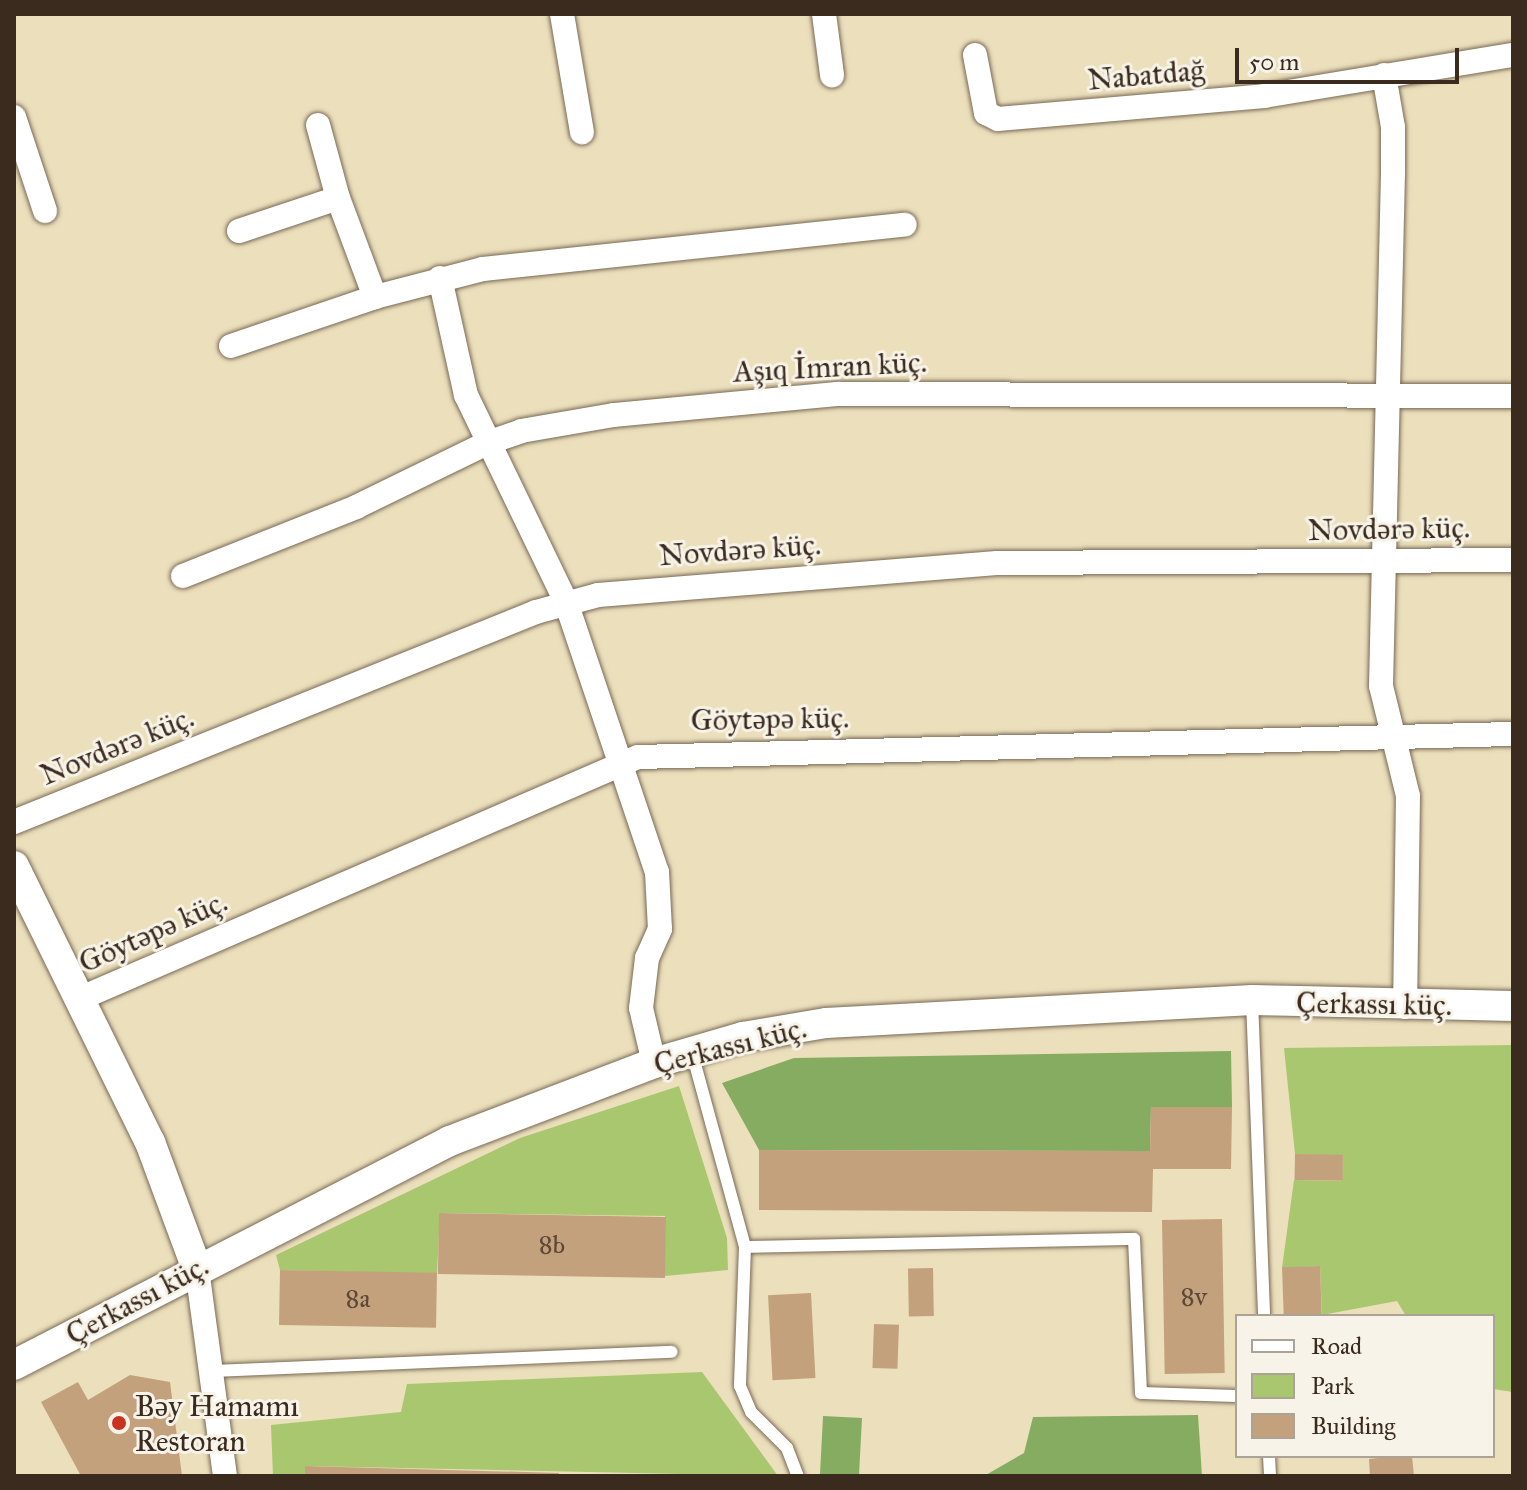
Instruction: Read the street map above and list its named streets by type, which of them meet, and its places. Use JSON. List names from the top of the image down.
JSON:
{
  "streets": {
    "street": [
      "Nabatdağ",
      "Aşıq İmran küç.",
      "Novdərə küç.",
      "Göytəpə küç.",
      "Çerkassı küç."
    ]
  },
  "places": ["Bәy Hamamı Restoran"],
  "house_numbers": ["8b", "8v", "8a"],
  "legend": ["Road", "Park", "Building"],
  "scale_bar": "50 m"
}
